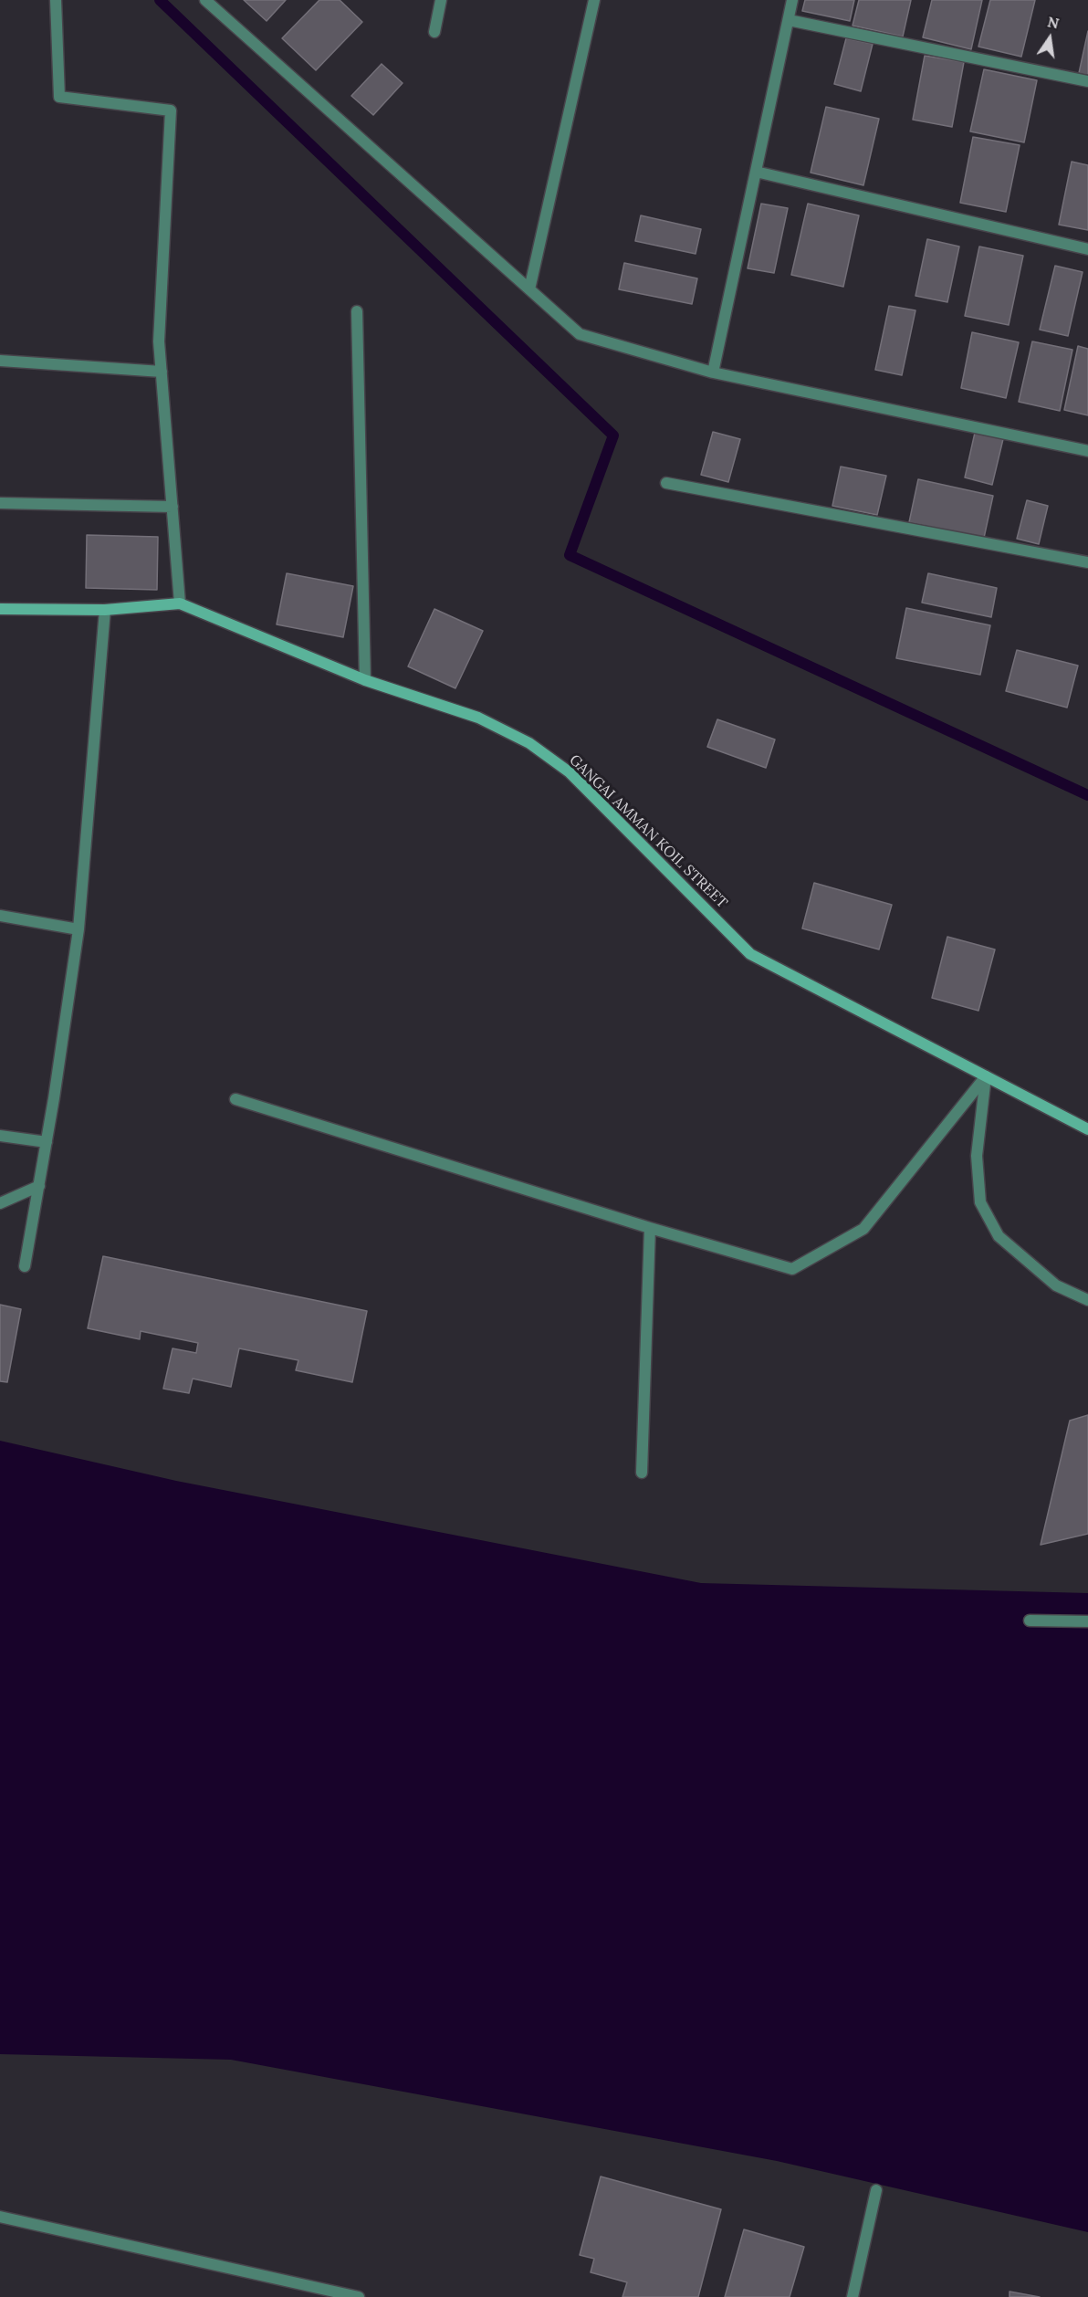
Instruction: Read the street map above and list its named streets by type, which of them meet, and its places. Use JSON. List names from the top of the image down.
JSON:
{
  "streets": {
    "street": ["GANGAI AMMAN KOIL STREET"]
  },
  "north": "top"
}
